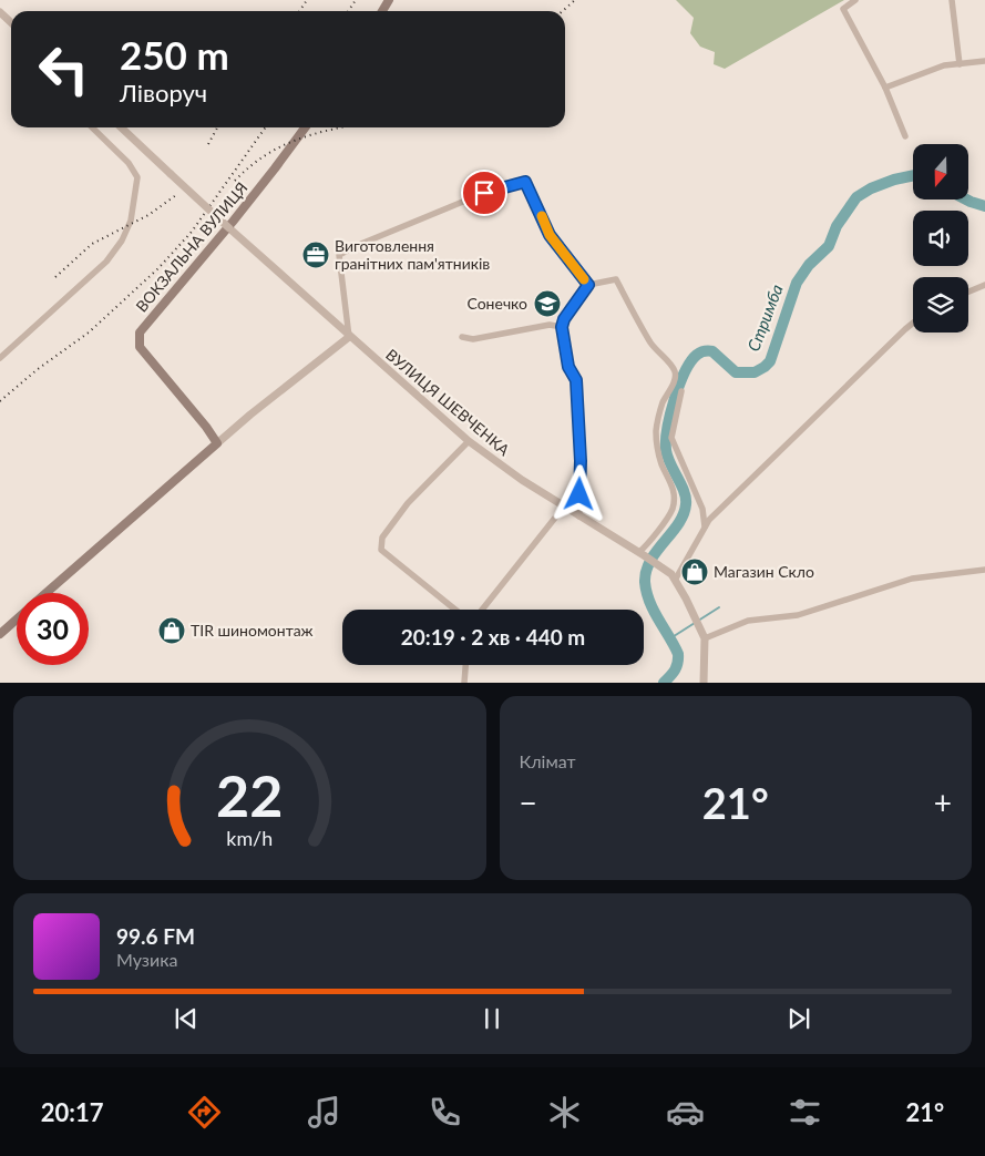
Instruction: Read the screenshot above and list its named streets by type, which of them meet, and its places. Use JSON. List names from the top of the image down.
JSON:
{
  "streets": {
    "main road": ["ВОКЗАЛЬНА ВУЛИЦЯ"],
    "street": ["ВУЛИЦЯ ШЕВЧЕНКА"]
  },
  "water": ["Стримба"],
  "places": {
    "office": ["Виготовлення гранітних пам'ятників"],
    "school or university": ["Сонечко"],
    "shop": ["Магазин Скло", "TIR шиномонтаж"]
  },
  "north": "bottom",
  "page": {
    "turn": ["250 m", "Ліворуч"],
    "limit": "30",
    "trip": "20:19 · 2 хв · 440 m",
    "tile": "Клімат",
    "heat": ["−", "21°", "+"],
    "song": ["99.6 FM", "Музика"],
    "tabs": ["20:17", "21°"],
    "gauge": ["22", "km/h"]
  }
}
